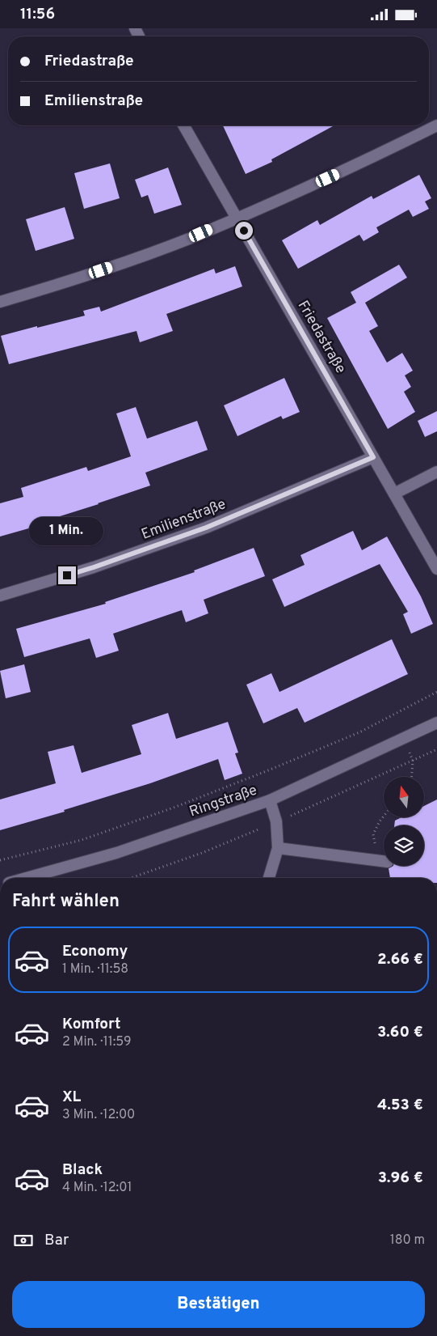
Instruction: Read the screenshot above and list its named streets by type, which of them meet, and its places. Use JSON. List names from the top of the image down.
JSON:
{
  "streets": {
    "street": ["Friedastraße", "Emilienstraße", "Ringstraße"]
  },
  "crossings": [
    ["Friedastraße", "Emilienstraße"]
  ],
  "north": "top",
  "page": {
    "status": "11:56",
    "banner": ["Friedastraße", "Emilienstraße"],
    "bubble": "1 Min.",
    "heading": "Fahrt wählen",
    "list": [
      {
        "name": "Economy",
        "note": "1 Min. · 11:58",
        "value": "2.66 €"
      },
      {
        "name": "Komfort",
        "note": "2 Min. · 11:59",
        "value": "3.60 €"
      },
      {
        "name": "XL",
        "note": "3 Min. · 12:00",
        "value": "4.53 €"
      },
      {
        "name": "Black",
        "note": "4 Min. · 12:01",
        "value": "3.96 €"
      }
    ],
    "pay": ["Bar", "180 m"],
    "buttons": "Bestätigen"
  }
}
